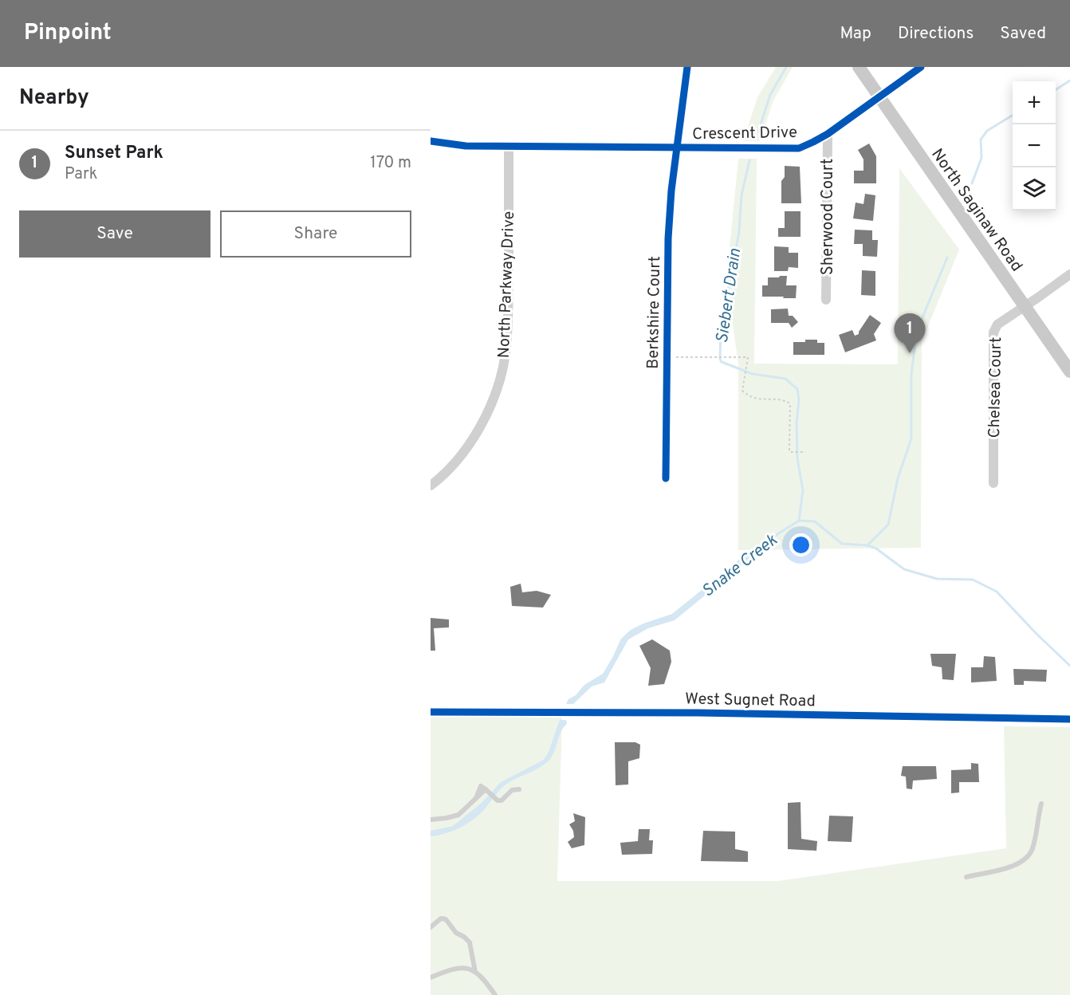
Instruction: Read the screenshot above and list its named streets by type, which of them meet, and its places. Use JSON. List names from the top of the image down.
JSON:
{
  "streets": {
    "main road": ["North Saginaw Road"],
    "street": [
      "Crescent Drive",
      "Sherwood Court",
      "North Parkway Drive",
      "Berkshire Court",
      "Chelsea Court",
      "West Sugnet Road"
    ]
  },
  "crossings": [
    ["Crescent Drive", "North Saginaw Road"],
    ["Crescent Drive", "Sherwood Court"],
    ["Crescent Drive", "North Parkway Drive"],
    ["Crescent Drive", "Berkshire Court"],
    ["North Saginaw Road", "Chelsea Court"]
  ],
  "water": ["Siebert Drain", "Snake Creek"],
  "page": {
    "header": "Pinpoint",
    "nav": ["Map", "Directions", "Saved"],
    "heading": "Nearby",
    "map_buttons": ["+", "−"],
    "list": [
      {
        "mark": "1",
        "name": "Sunset Park",
        "note": "Park",
        "value": "170 m"
      }
    ],
    "buttons": ["Save", "Share"],
    "pins": "1"
  }
}
